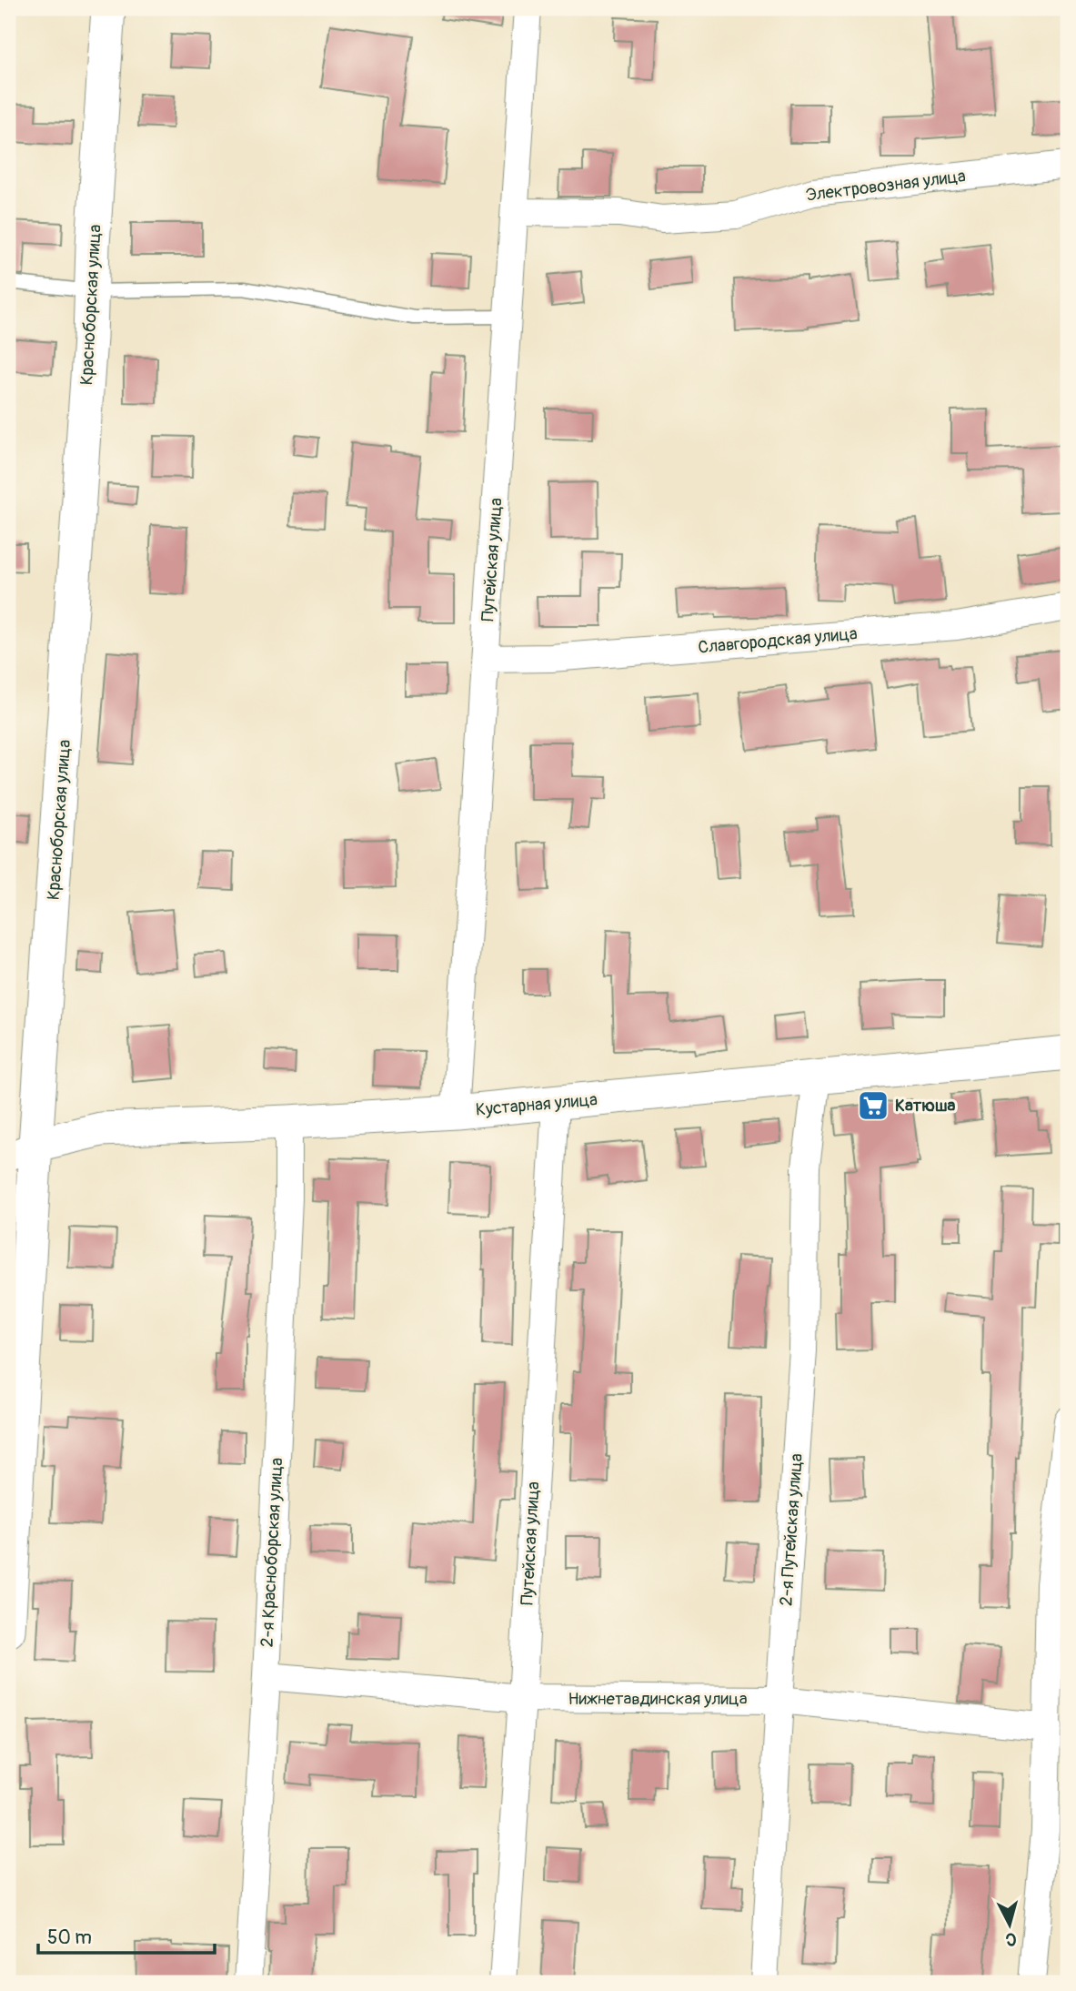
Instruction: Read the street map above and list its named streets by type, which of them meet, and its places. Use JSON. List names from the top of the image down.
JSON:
{
  "streets": {
    "street": [
      "Электровозная улица",
      "Красноборская улица",
      "Путейская улица",
      "Славгородская улица",
      "Кустарная улица",
      "2-я Путейская улица",
      "2-я Красноборская улица",
      "Нижнетавдинская улица"
    ]
  },
  "crossings": [
    ["Электровозная улица", "Путейская улица"],
    ["Красноборская улица", "Кустарная улица"],
    ["Путейская улица", "Славгородская улица"],
    ["Путейская улица", "Кустарная улица"],
    ["Путейская улица", "Нижнетавдинская улица"],
    ["Кустарная улица", "2-я Путейская улица"],
    ["Кустарная улица", "2-я Красноборская улица"],
    ["2-я Путейская улица", "Нижнетавдинская улица"],
    ["2-я Красноборская улица", "Нижнетавдинская улица"]
  ],
  "places": {
    "supermarket": ["Катюша"]
  },
  "scale_bar": "50 m",
  "north": "bottom"
}
